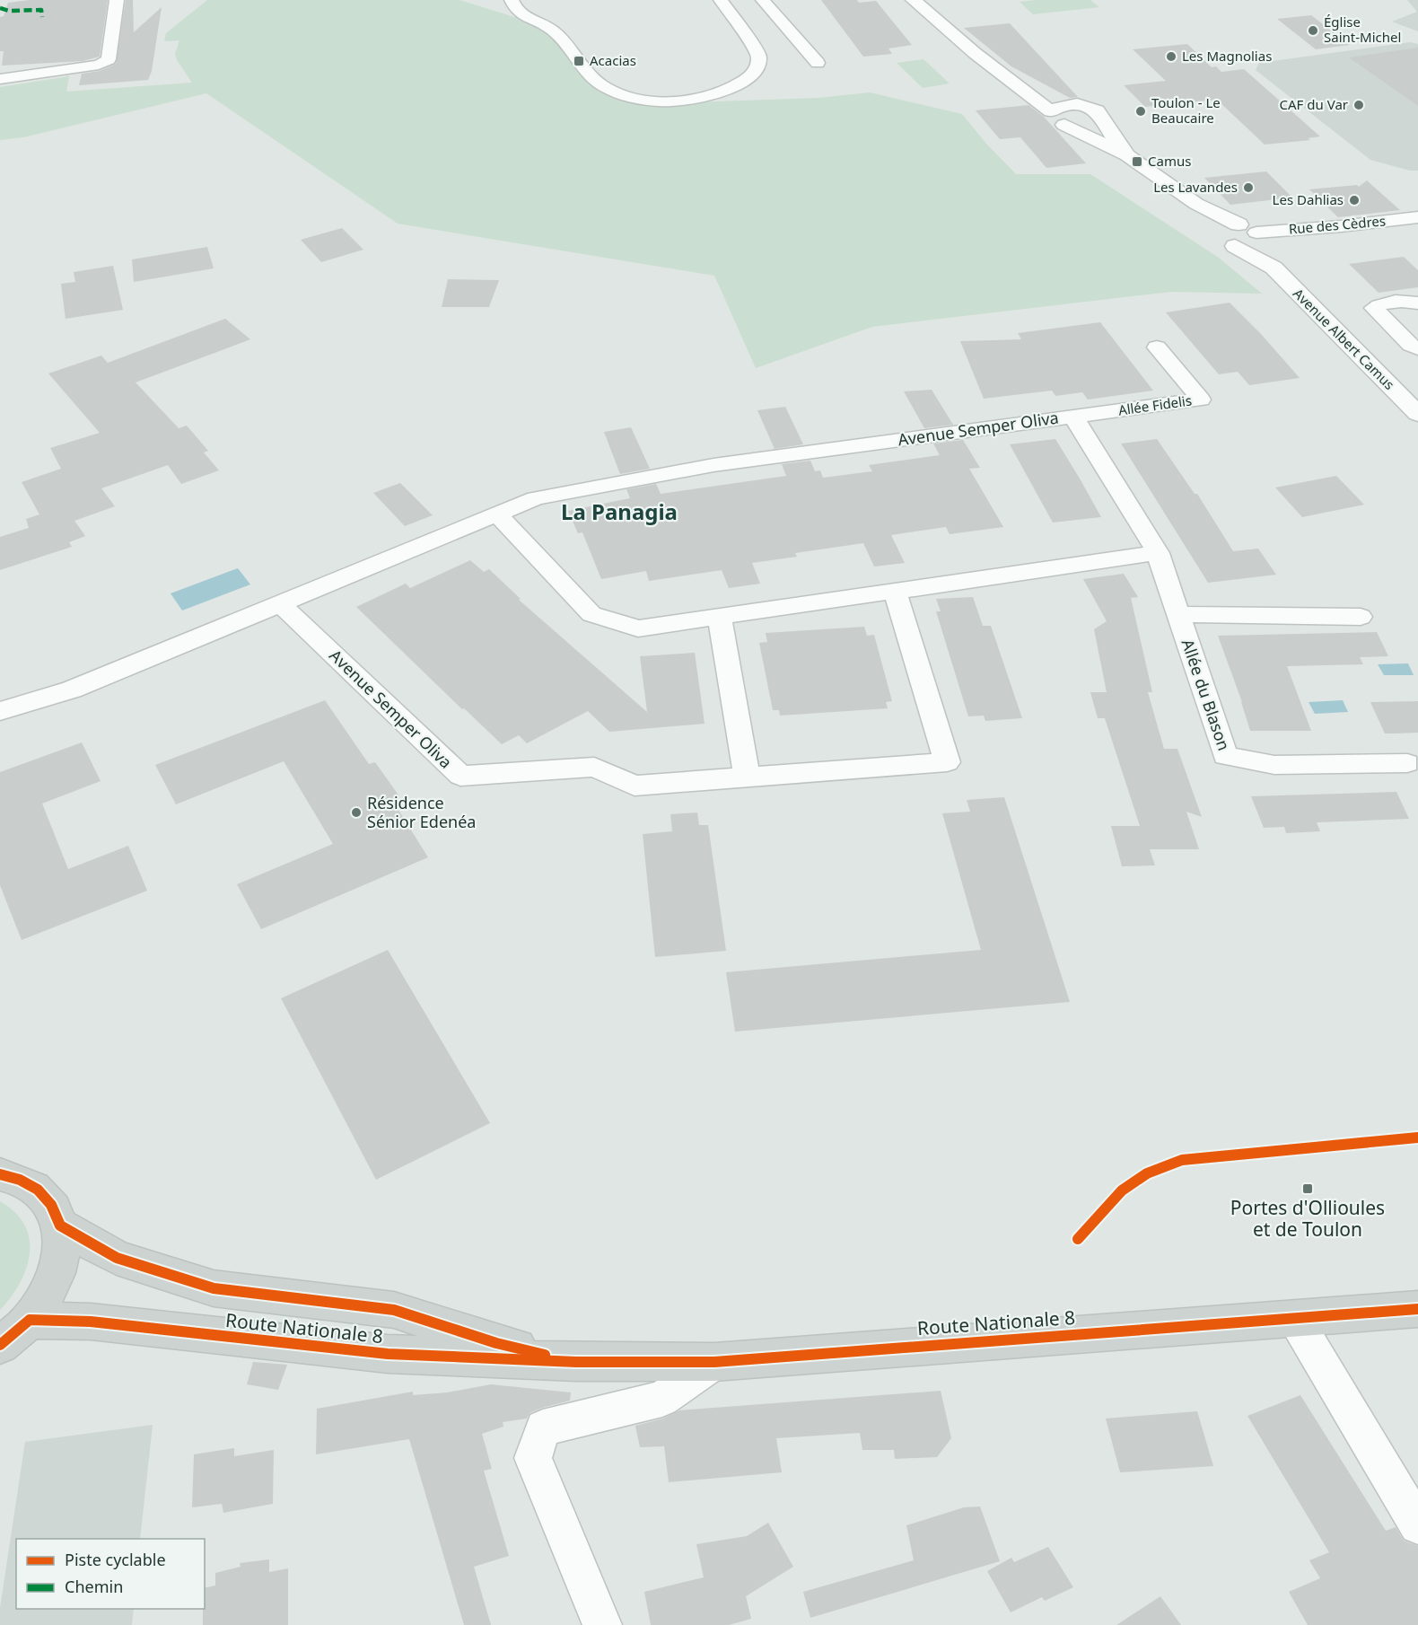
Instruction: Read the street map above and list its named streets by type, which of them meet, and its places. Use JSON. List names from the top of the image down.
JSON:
{
  "streets": {
    "main road": ["Route Nationale 8"],
    "street": [
      "Rue des Cèdres",
      "Avenue Albert Camus",
      "Allée Fidelis",
      "Avenue Semper Oliva",
      "Allée du Blason"
    ]
  },
  "crossings": [
    ["Rue des Cèdres", "Avenue Albert Camus"],
    ["Allée Fidelis", "Avenue Semper Oliva"],
    ["Avenue Semper Oliva", "Allée du Blason"]
  ],
  "districts": ["La Panagia"],
  "places": {
    "other": [
      "Église Saint-Michel",
      "Les Magnolias",
      "CAF du Var",
      "Toulon - Le Beaucaire",
      "Les Lavandes",
      "Les Dahlias",
      "Résidence Sénior Edenéa"
    ],
    "transit": ["Acacias", "Camus", "Portes d'Ollioules et de Toulon"]
  },
  "legend": ["Piste cyclable", "Chemin"]
}
